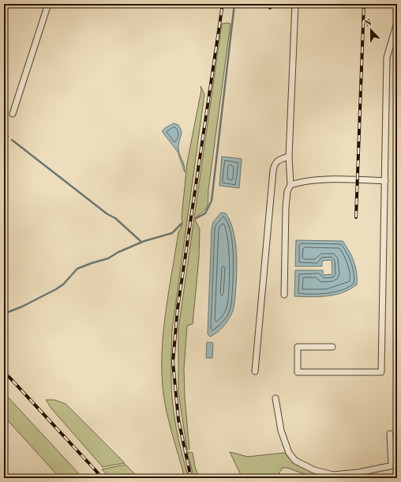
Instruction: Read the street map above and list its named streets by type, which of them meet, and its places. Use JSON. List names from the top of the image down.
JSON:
{
  "north": "top"
}
